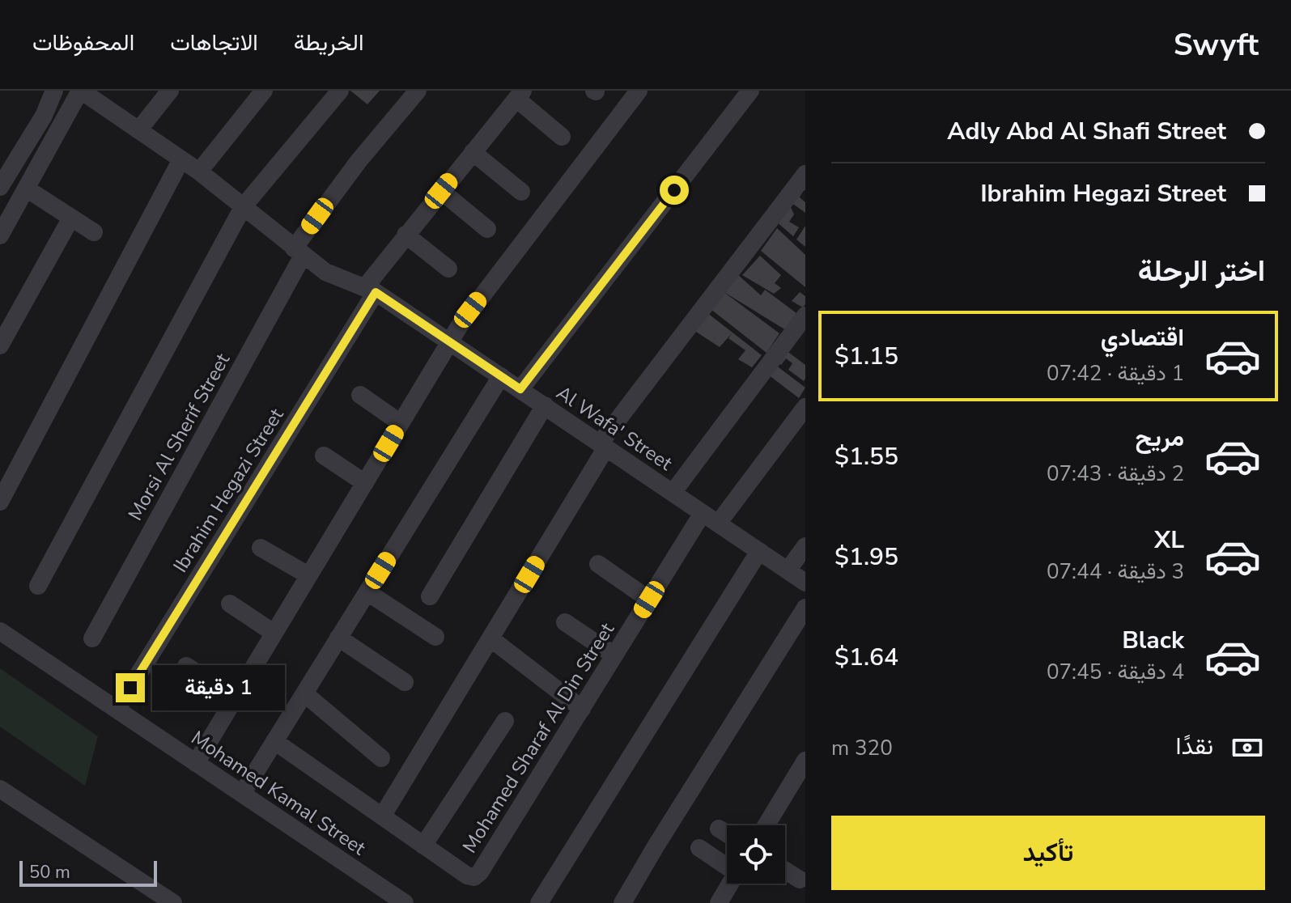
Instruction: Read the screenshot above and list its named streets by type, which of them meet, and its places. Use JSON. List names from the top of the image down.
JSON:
{
  "streets": {
    "street": [
      "Al Wafa' Street",
      "Morsi Al Sherif Street",
      "Ibrahim Hegazi Street",
      "Mohamed Sharaf Al Din Street",
      "Mohamed Kamal Street"
    ]
  },
  "crossings": [
    ["Al Wafa' Street", "Morsi Al Sherif Street"],
    ["Al Wafa' Street", "Ibrahim Hegazi Street"],
    ["Al Wafa' Street", "Mohamed Sharaf Al Din Street"],
    ["Ibrahim Hegazi Street", "Mohamed Kamal Street"]
  ],
  "scale_bar": "50 m",
  "page": {
    "header": "Swyft",
    "nav": ["الخريطة", "الاتجاهات", "المحفوظات"],
    "banner": ["Adly Abd Al Shafi Street", "Ibrahim Hegazi Street"],
    "heading": "اختر الرحلة",
    "list": [
      {
        "name": "اقتصادي",
        "note": "1 دقيقة · 07:42",
        "value": "$1.15"
      },
      {
        "name": "مريح",
        "note": "2 دقيقة · 07:43",
        "value": "$1.55"
      },
      {
        "name": "XL",
        "note": "3 دقيقة · 07:44",
        "value": "$1.95"
      },
      {
        "name": "Black",
        "note": "4 دقيقة · 07:45",
        "value": "$1.64"
      }
    ],
    "bubble": "1 دقيقة",
    "pay": ["نقدًا", "320 m"],
    "buttons": "تأكيد",
    "scale": "50 m"
  }
}
